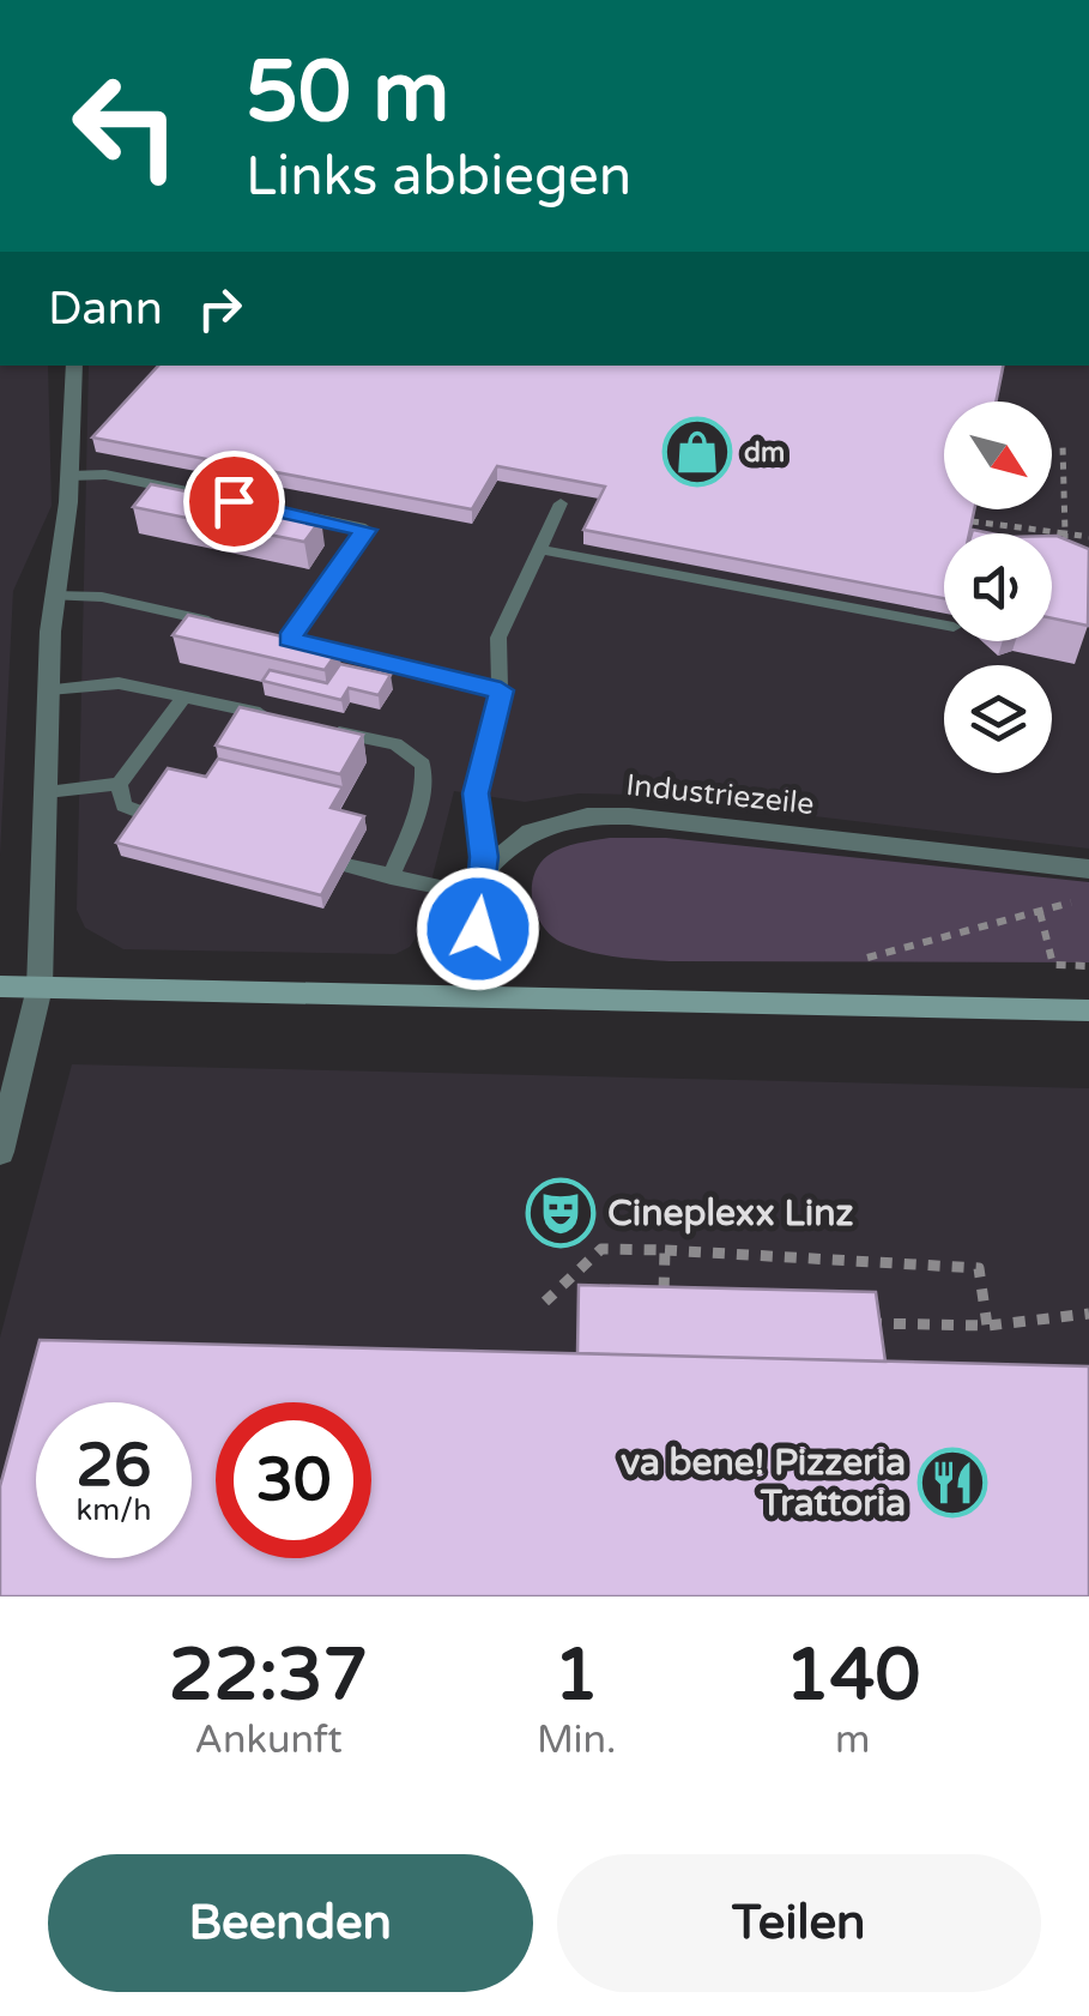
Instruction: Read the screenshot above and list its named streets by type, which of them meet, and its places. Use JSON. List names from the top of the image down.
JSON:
{
  "streets": {
    "street": ["Industriezeile"]
  },
  "places": {
    "shop": ["dm"],
    "theatre": ["Cineplexx Linz"],
    "restaurant": ["va bene! Pizzeria Trattoria"]
  },
  "north": "bottom right",
  "page": {
    "turn": ["50 m", "Links abbiegen"],
    "then": "Dann",
    "speed": "26 km/h",
    "limit": "30",
    "eta": [
      "22:37",
      "Ankunft",
      "1",
      "Min.",
      "140",
      "m"
    ],
    "buttons": ["Beenden", "Teilen"]
  }
}
